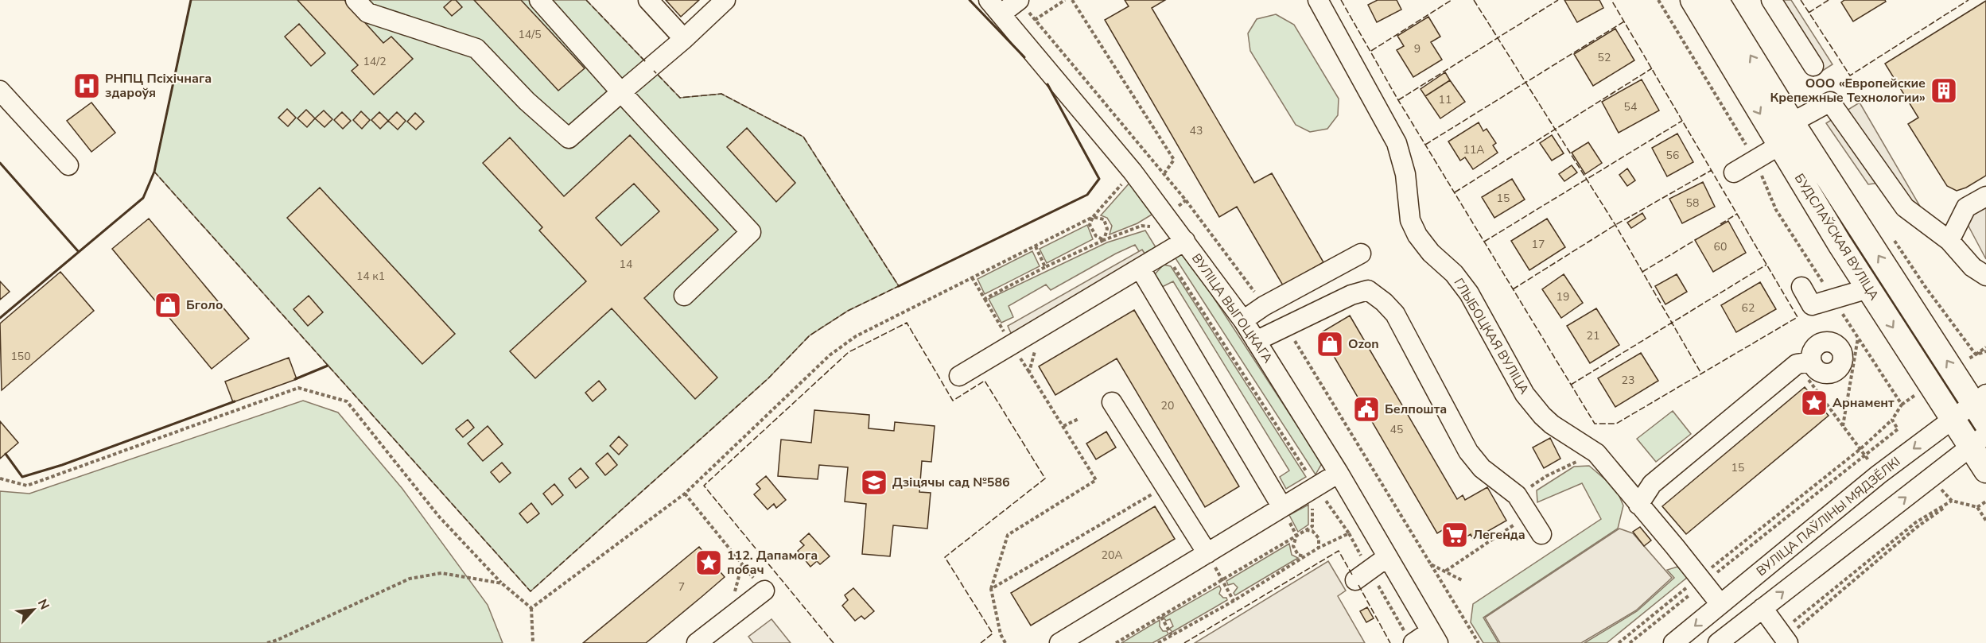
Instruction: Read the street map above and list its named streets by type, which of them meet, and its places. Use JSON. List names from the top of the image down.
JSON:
{
  "streets": {
    "main road": ["БУДСЛАЎСКАЯ ВУЛІЦА"],
    "street": ["ВУЛІЦА ВЫГОЦКАГА", "ГЛЫБОЦКАЯ ВУЛІЦА", "ВУЛІЦА ПАЎЛІНЫ МЯДЗЁЛКІ"]
  },
  "crossings": [
    ["БУДСЛАЎСКАЯ ВУЛІЦА", "ВУЛІЦА ПАЎЛІНЫ МЯДЗЁЛКІ"],
    ["ГЛЫБОЦКАЯ ВУЛІЦА", "ВУЛІЦА ПАЎЛІНЫ МЯДЗЁЛКІ"]
  ],
  "places": {
    "hospital": ["РНПЦ Псіхічнага здароўя"],
    "building": ["ООО «Европейские Крепежные Технологии»"],
    "shop": ["Бголо", "Ozon"],
    "place": ["Арнамент", "112. Дапамога побач"],
    "public building": ["Белпошта"],
    "school or university": ["Дзіцячы сад №586"],
    "supermarket": ["Легенда"]
  },
  "house_numbers": [
    "14/5",
    "9",
    "52",
    "14/2",
    "11",
    "54",
    "43",
    "11А",
    "56",
    "15",
    "58",
    "17",
    "60",
    "14",
    "14 к1",
    "19",
    "62",
    "21",
    "150",
    "23",
    "20",
    "45",
    "15",
    "20А",
    "7"
  ],
  "north": "top right"
}
